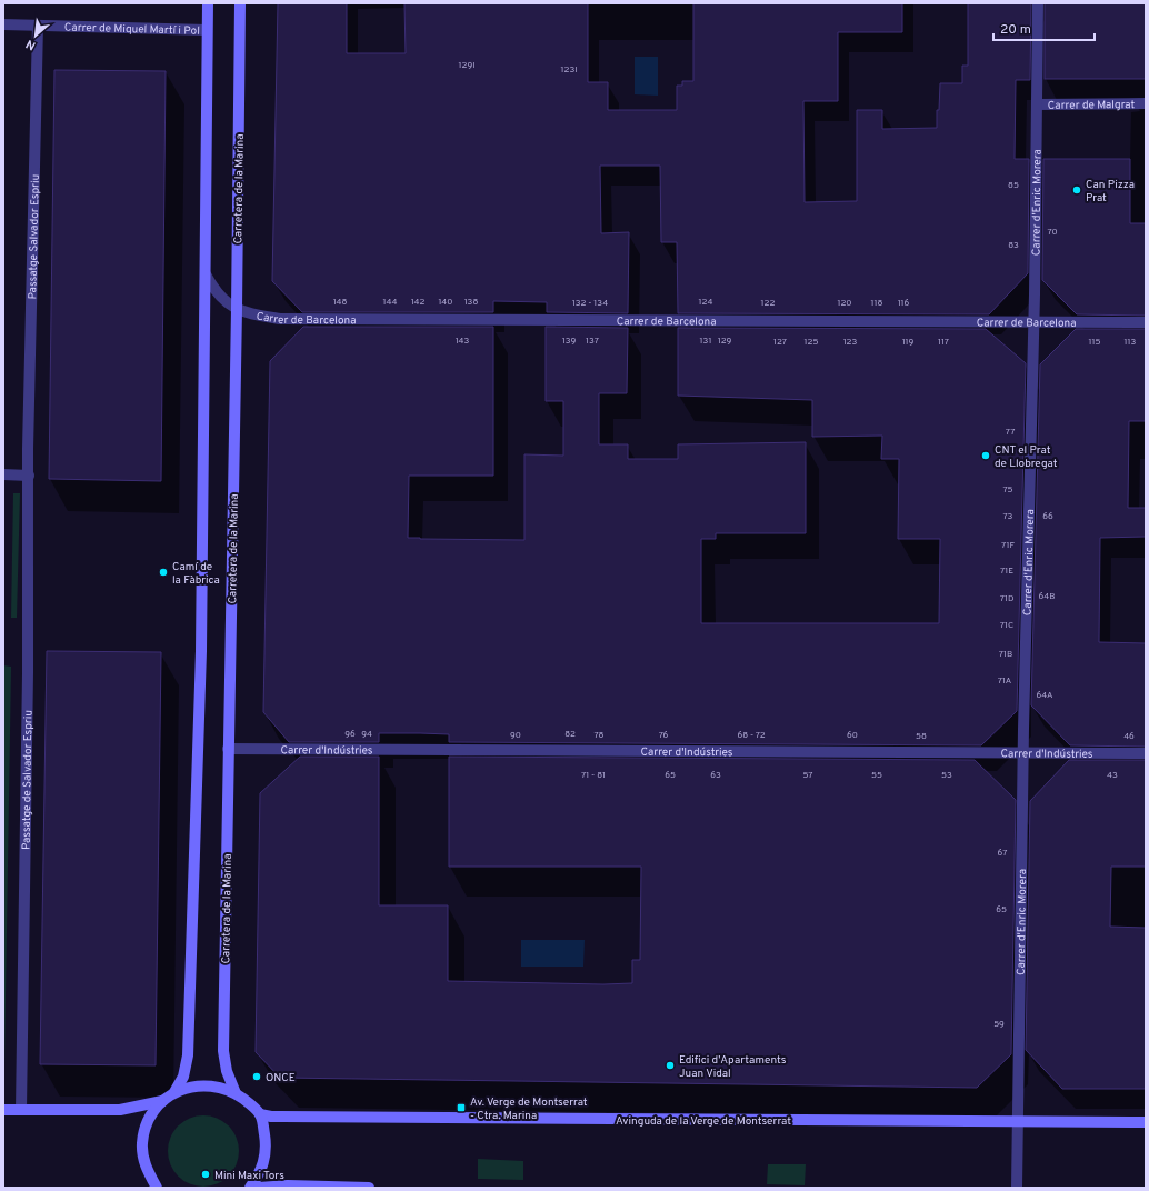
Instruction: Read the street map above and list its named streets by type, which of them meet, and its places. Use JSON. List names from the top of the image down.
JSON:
{
  "streets": {
    "street": [
      "Carrer de Miquel Martí i Pol",
      "Carrer de Malgrat",
      "Carretera de la Marina",
      "Carrer d'Enric Morera",
      "Passatge Salvador Espriu",
      "Carrer de Barcelona",
      "Carrer d'Indústries",
      "Passatge de Salvador Espriu",
      "Avinguda de la Verge de Montserrat"
    ]
  },
  "crossings": [
    ["Carrer de Miquel Martí i Pol", "Passatge Salvador Espriu"],
    ["Carrer de Malgrat", "Carrer d'Enric Morera"],
    ["Carretera de la Marina", "Carrer de Barcelona"],
    ["Carretera de la Marina", "Carrer d'Indústries"],
    ["Carrer d'Enric Morera", "Carrer de Barcelona"],
    ["Carrer d'Enric Morera", "Carrer d'Indústries"],
    ["Carrer d'Enric Morera", "Avinguda de la Verge de Montserrat"],
    ["Passatge Salvador Espriu", "Passatge de Salvador Espriu"]
  ],
  "places": {
    "other": [
      "Can Pizza Prat",
      "CNT el Prat de Llobregat",
      "Camí de la Fàbrica",
      "Edifici d'Apartaments Juan Vidal",
      "ONCE",
      "Mini Maxi Tors"
    ],
    "transit": ["Av. Verge de Montserrat - Ctra. Marina"]
  },
  "house_numbers": [
    "129I",
    "123I",
    "85",
    "70",
    "83",
    "148",
    "144",
    "142",
    "140",
    "138",
    "124",
    "132 - 134",
    "122",
    "120",
    "118",
    "116",
    "143",
    "139",
    "137",
    "131",
    "129",
    "127",
    "125",
    "123",
    "119",
    "117",
    "115",
    "113",
    "77",
    "75",
    "73",
    "66",
    "71F",
    "71E",
    "64B",
    "71D",
    "71C",
    "71B",
    "71A",
    "64A",
    "96",
    "94",
    "82",
    "90",
    "78",
    "76",
    "68 - 72",
    "60",
    "58",
    "46",
    "71 - 81",
    "65",
    "63",
    "57",
    "55",
    "53",
    "43",
    "67",
    "65",
    "59"
  ],
  "scale_bar": "20 m",
  "north": "bottom left"
}
